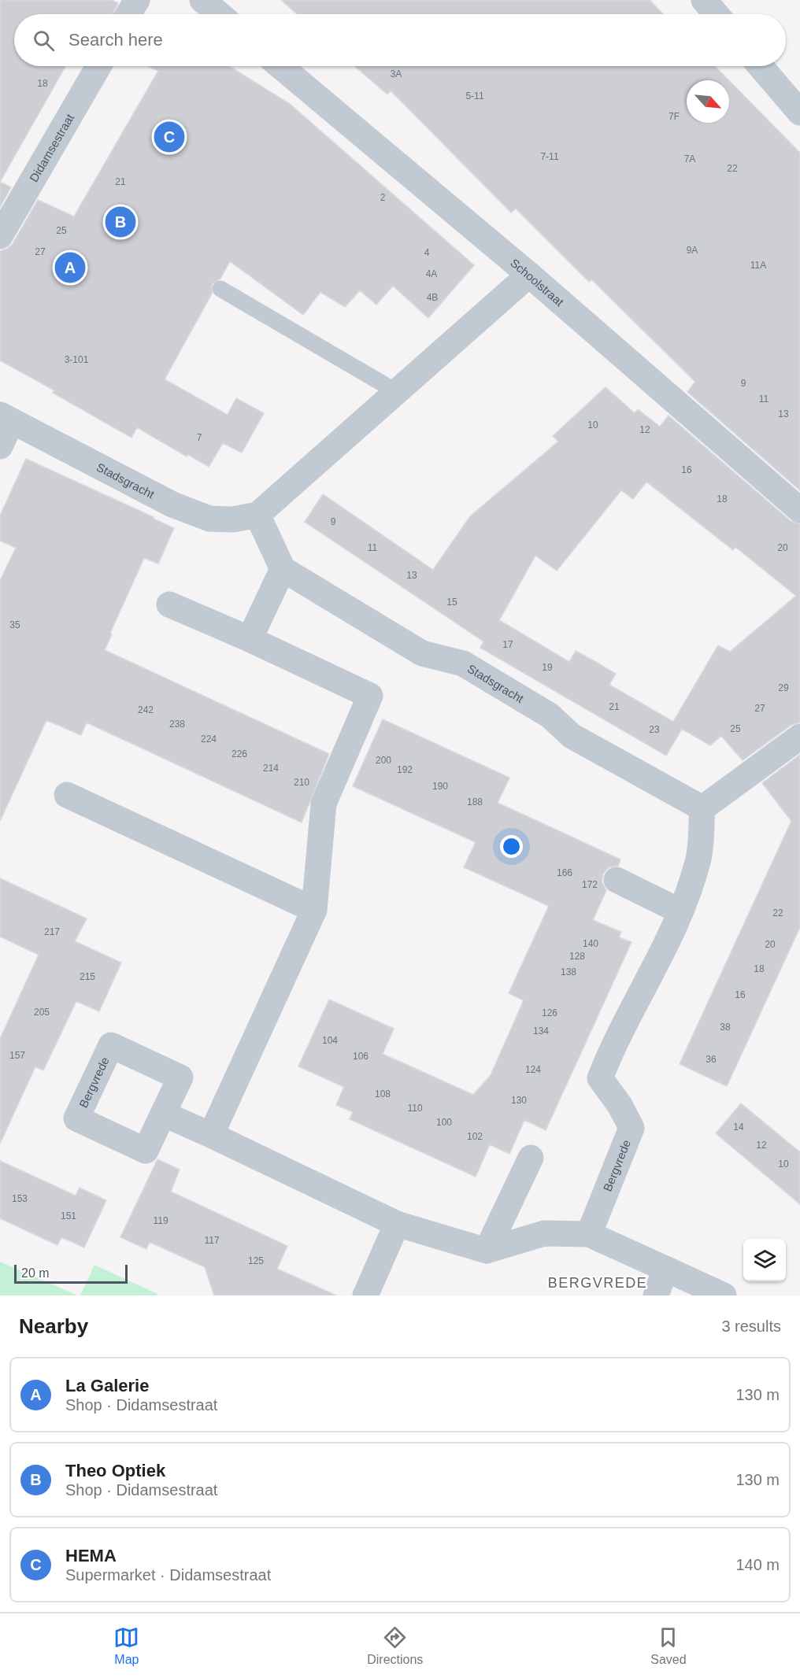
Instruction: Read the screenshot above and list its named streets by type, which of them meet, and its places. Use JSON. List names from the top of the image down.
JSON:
{
  "streets": {
    "street": [
      "Didamsestraat",
      "Schoolstraat",
      "Stadsgracht",
      "Bergvrede"
    ]
  },
  "districts": ["BERGVREDE"],
  "house_numbers": [
    "3A",
    "18",
    "5-11",
    "7F",
    "7-11",
    "7A",
    "22",
    "21",
    "2",
    "25",
    "9A",
    "27",
    "4",
    "11A",
    "4A",
    "4B",
    "3-101",
    "9",
    "11",
    "13",
    "10",
    "12",
    "7",
    "16",
    "18",
    "9",
    "11",
    "20",
    "13",
    "15",
    "35",
    "17",
    "19",
    "29",
    "21",
    "27",
    "242",
    "238",
    "25",
    "23",
    "224",
    "226",
    "200",
    "214",
    "192",
    "210",
    "190",
    "188",
    "166",
    "172",
    "22",
    "217",
    "140",
    "20",
    "128",
    "18",
    "138",
    "215",
    "16",
    "205",
    "126",
    "38",
    "134",
    "104",
    "157",
    "106",
    "36",
    "124",
    "108",
    "130",
    "110",
    "100",
    "14",
    "102",
    "12",
    "10",
    "153",
    "151",
    "119",
    "117",
    "125"
  ],
  "scale_bar": "20 m",
  "north": "bottom right",
  "page": {
    "search": "Search here",
    "pins": ["C", "B", "A"],
    "scale": "20 m",
    "heading": ["Nearby", "3 results"],
    "list": [
      {
        "mark": "A",
        "name": "La Galerie",
        "note": "Shop · Didamsestraat",
        "value": "130 m"
      },
      {
        "mark": "B",
        "name": "Theo Optiek",
        "note": "Shop · Didamsestraat",
        "value": "130 m"
      },
      {
        "mark": "C",
        "name": "HEMA",
        "note": "Supermarket · Didamsestraat",
        "value": "140 m"
      }
    ],
    "nav": ["Map", "Directions", "Saved"]
  }
}
